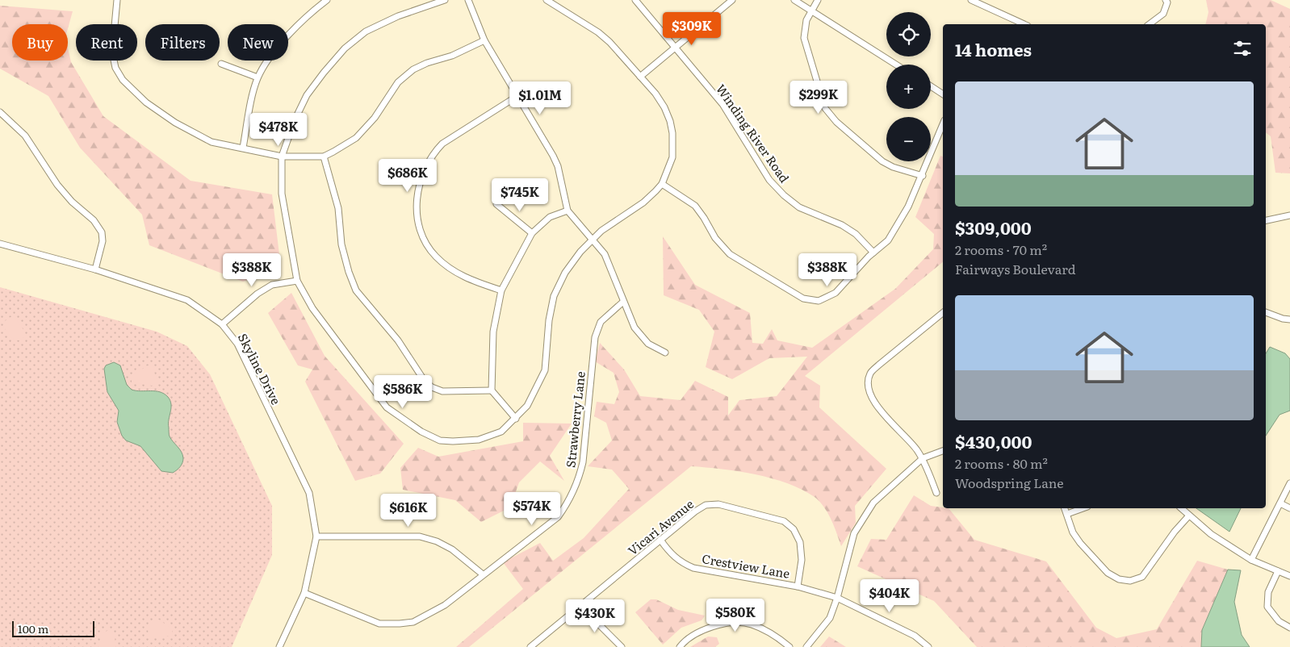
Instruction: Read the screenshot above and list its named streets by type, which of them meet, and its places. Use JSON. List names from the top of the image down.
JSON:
{
  "streets": {
    "street": [
      "Winding River Road",
      "Skyline Drive",
      "Strawberry Lane",
      "Vicari Avenue",
      "Crestview Lane"
    ]
  },
  "crossings": [
    ["Skyline Drive", "Strawberry Lane"],
    ["Vicari Avenue", "Crestview Lane"]
  ],
  "scale_bar": "100 m",
  "page": {
    "map_buttons": ["+", "−"],
    "price": [
      "$309K",
      "$299K",
      "$1.01M",
      "$478K",
      "$686K",
      "$745K",
      "$388K",
      "$388K",
      "$586K",
      "$574K",
      "$616K",
      "$404K",
      "$580K",
      "$430K"
    ],
    "chip": [
      "Buy",
      "Rent",
      "Filters",
      "New"
    ],
    "heading": "14 homes",
    "list": [
      {
        "name": "$309,000",
        "note": "2 rooms · 70 m² · Fairways Boulevard"
      },
      {
        "name": "$430,000",
        "note": "2 rooms · 80 m² · Woodspring Lane"
      }
    ],
    "scale": "100 m"
  }
}
